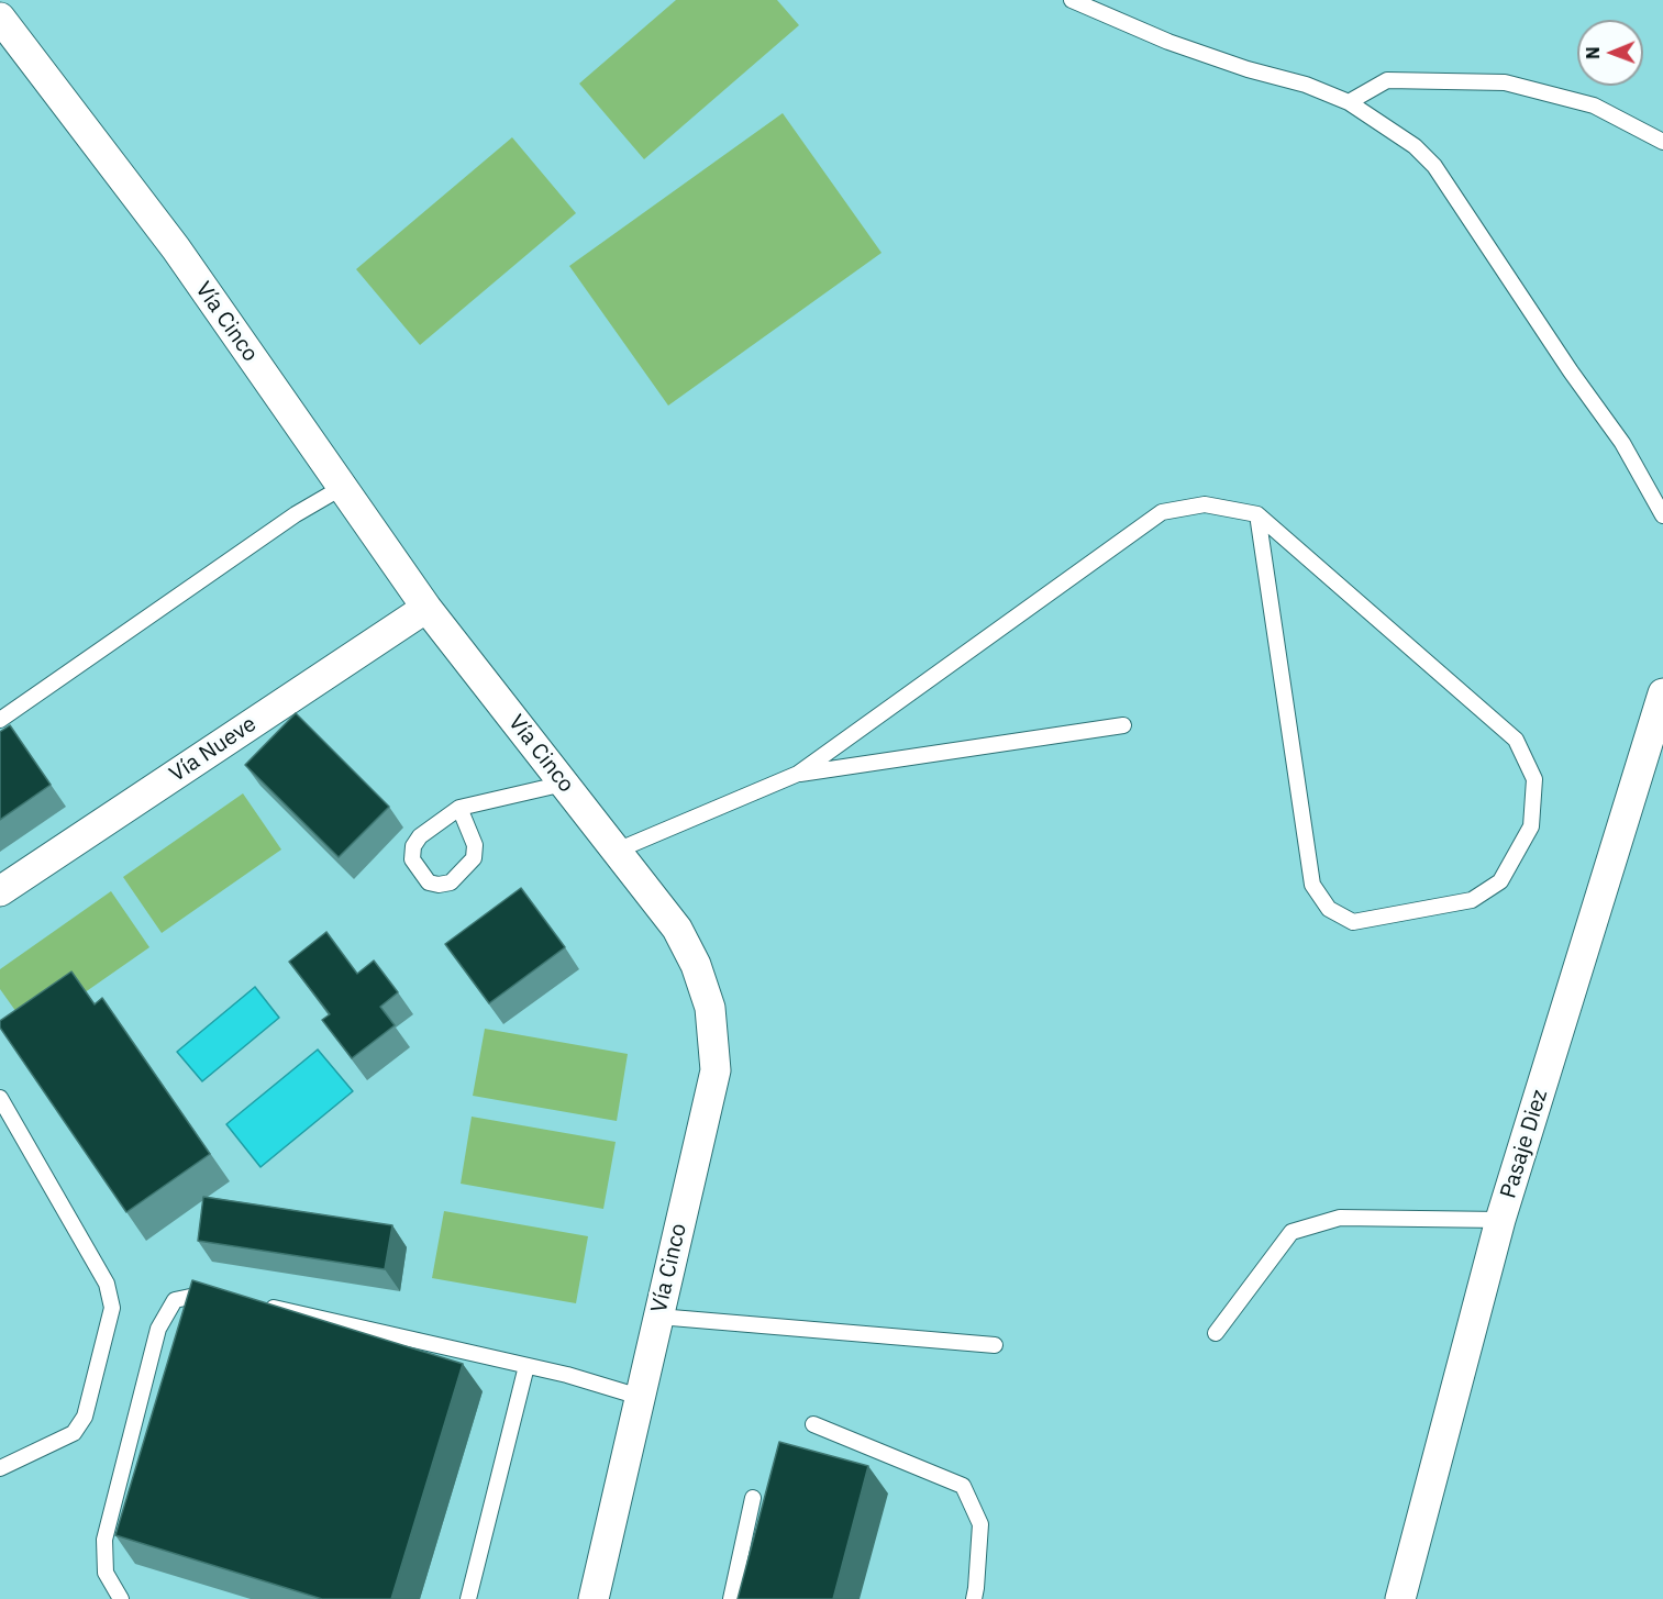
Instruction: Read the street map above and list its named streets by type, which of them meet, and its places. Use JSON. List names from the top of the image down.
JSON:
{
  "streets": {
    "street": ["Vía Cinco", "Vía Nueve", "Pasaje Diez"]
  },
  "crossings": [
    ["Vía Cinco", "Vía Nueve"]
  ],
  "north": "left"
}
